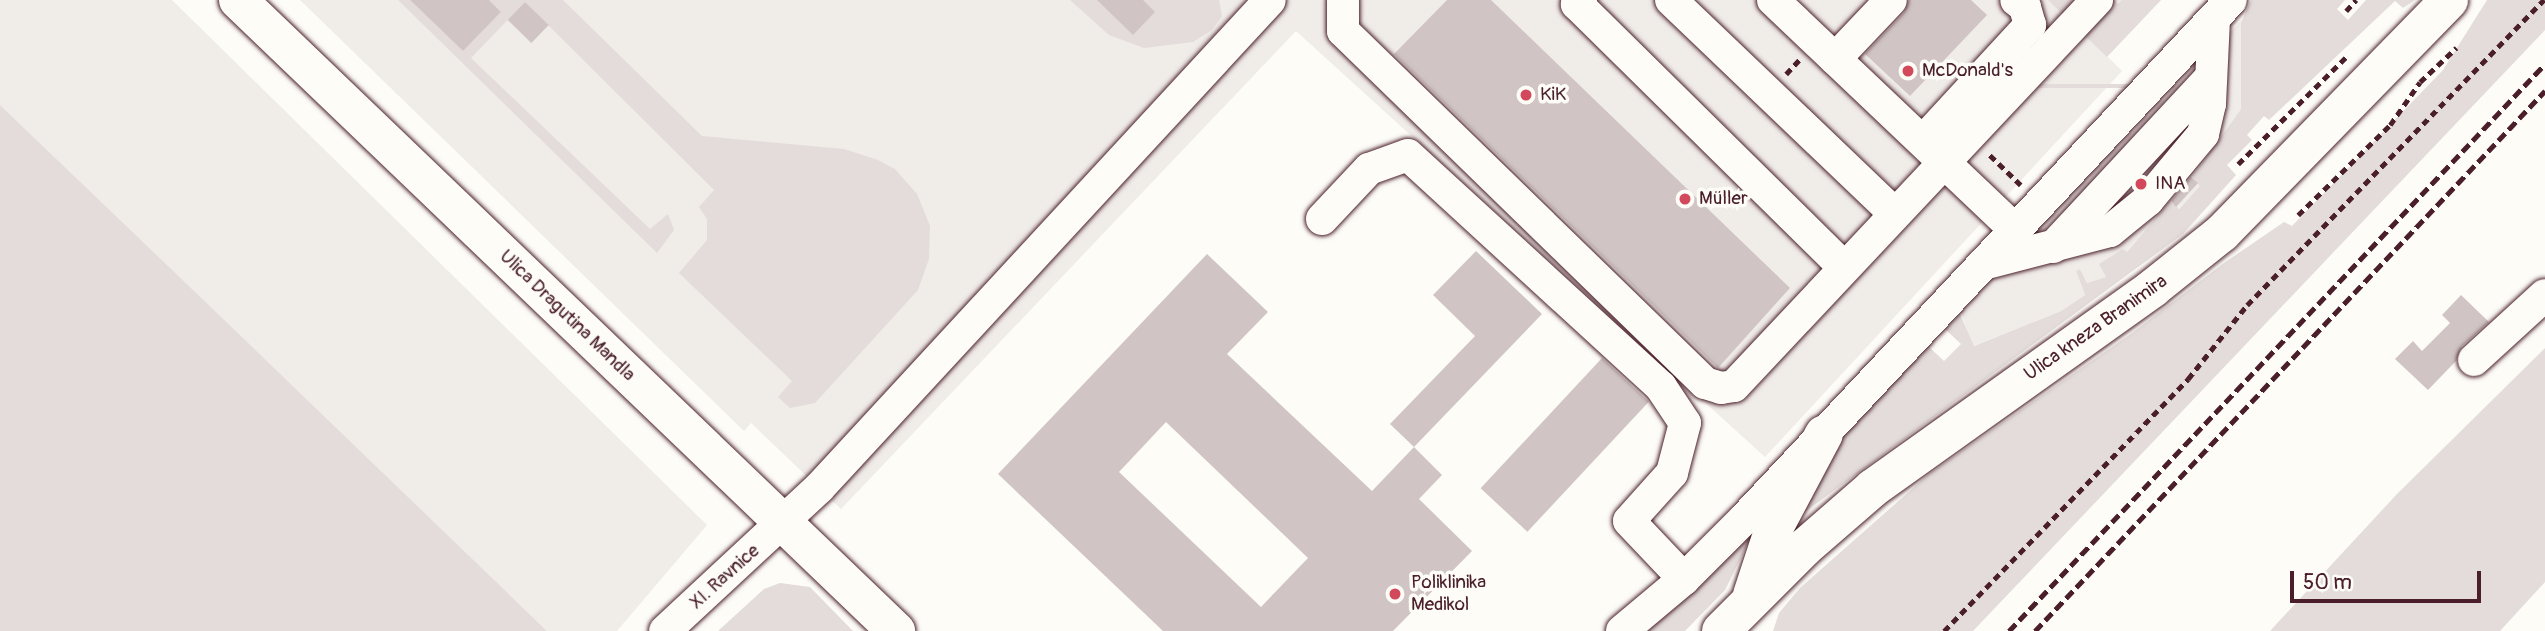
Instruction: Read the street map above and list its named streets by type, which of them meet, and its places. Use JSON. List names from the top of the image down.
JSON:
{
  "streets": {
    "main road": ["Ulica Dragutina Mandla", "Ulica kneza Branimira"],
    "street": ["XI. Ravnice"]
  },
  "crossings": [
    ["Ulica Dragutina Mandla", "XI. Ravnice"]
  ],
  "places": [
    "McDonald's",
    "KiK",
    "INA",
    "Müller",
    "Poliklinika Medikol"
  ],
  "scale_bar": "50 m"
}
